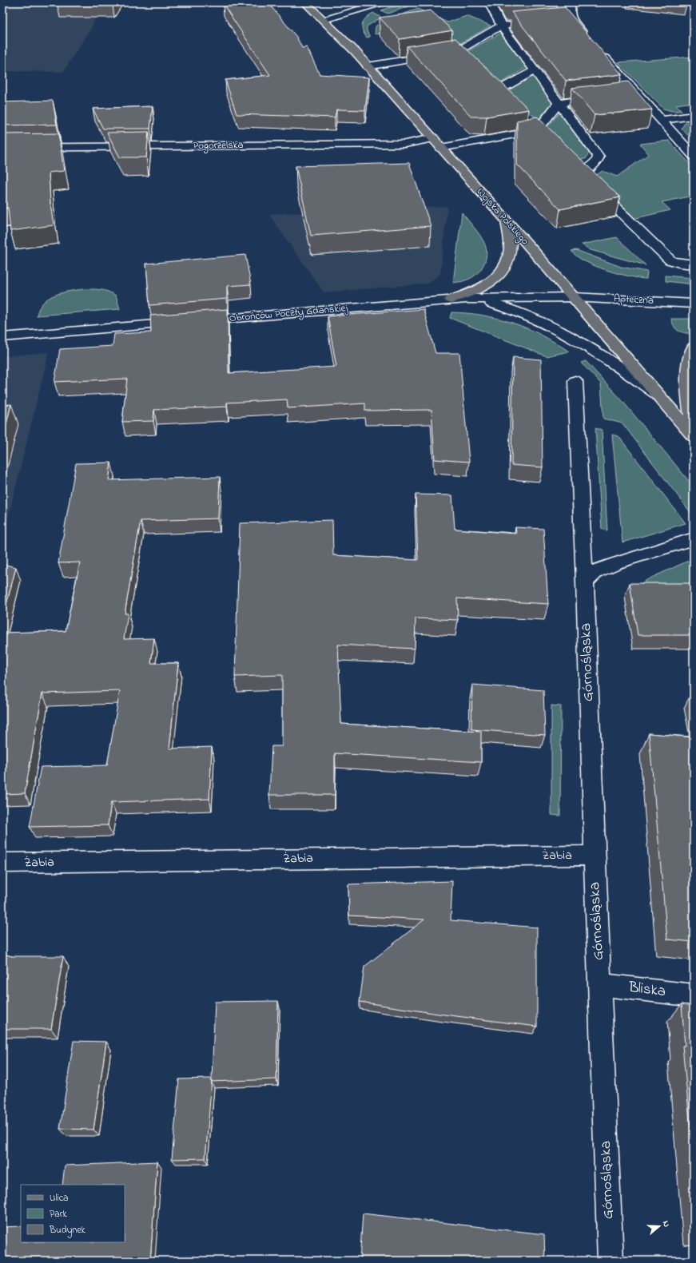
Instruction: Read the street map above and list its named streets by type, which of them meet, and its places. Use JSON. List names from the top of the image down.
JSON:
{
  "streets": {
    "main road": ["Wojska Polskiego"],
    "street": [
      "Pogorzelska",
      "Apteczna",
      "Obrońców Poczty Gdańskiej",
      "Górnośląska",
      "Żabia",
      "Bliska"
    ]
  },
  "crossings": [
    ["Pogorzelska", "Wojska Polskiego"],
    ["Wojska Polskiego", "Apteczna"],
    ["Wojska Polskiego", "Obrońców Poczty Gdańskiej"],
    ["Apteczna", "Obrońców Poczty Gdańskiej"],
    ["Górnośląska", "Żabia"],
    ["Górnośląska", "Bliska"]
  ],
  "legend": ["Ulica", "Park", "Budynek"],
  "north": "right"
}
